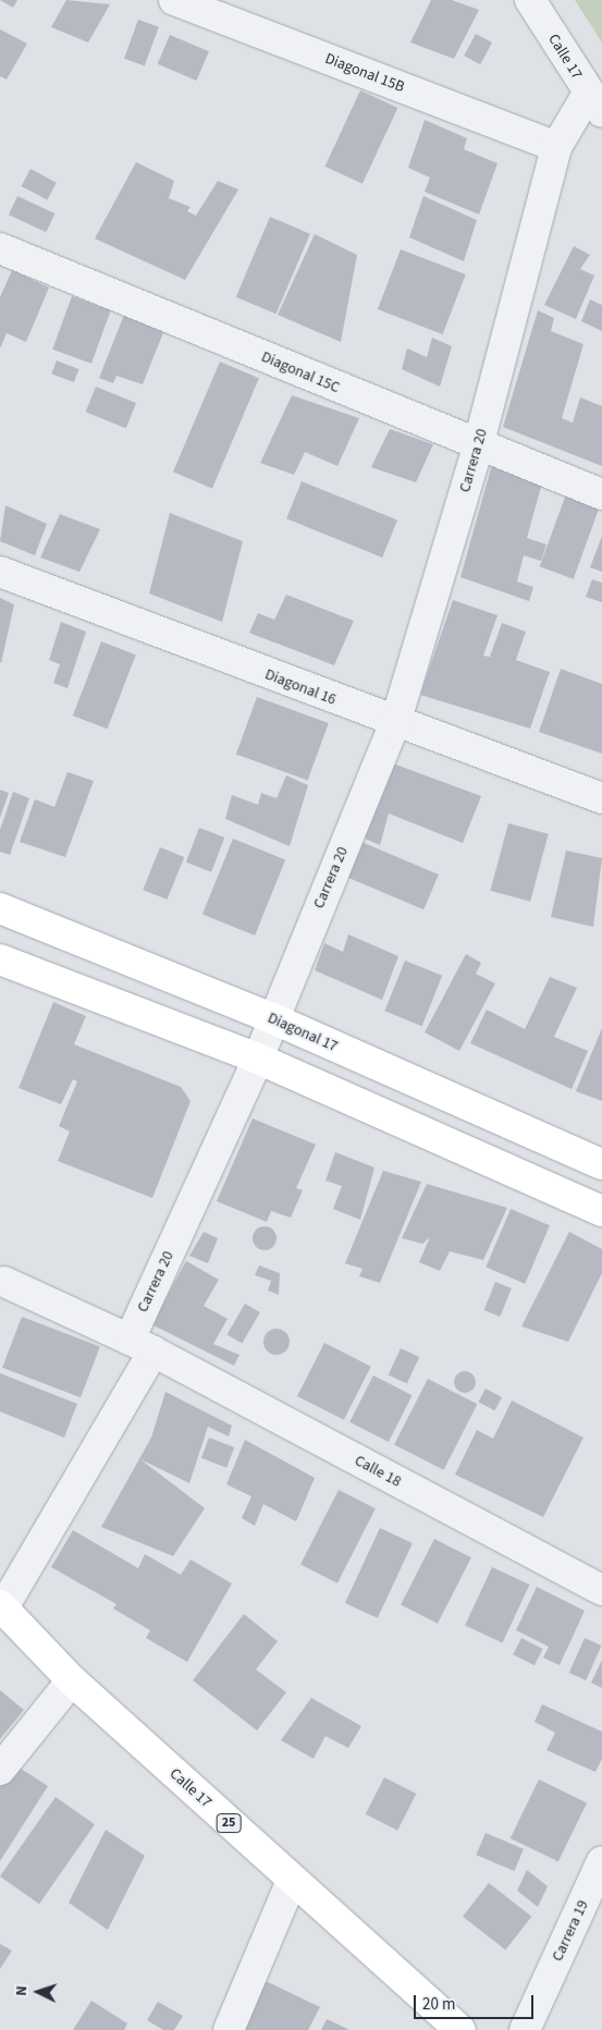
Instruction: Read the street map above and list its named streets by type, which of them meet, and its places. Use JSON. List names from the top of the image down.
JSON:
{
  "streets": {
    "main road": ["Calle 17", "Diagonal 17", "25"],
    "street": [
      "Diagonal 15B",
      "Diagonal 15C",
      "Carrera 20",
      "Diagonal 16",
      "Calle 18",
      "Carrera 19"
    ]
  },
  "crossings": [
    ["Calle 17", "Carrera 20"],
    ["Diagonal 15B", "Carrera 20"],
    ["Diagonal 15C", "Carrera 20"],
    ["Carrera 20", "Diagonal 16"],
    ["Carrera 20", "Diagonal 17"],
    ["Carrera 20", "Calle 18"]
  ],
  "scale_bar": "20 m",
  "north": "left"
}
